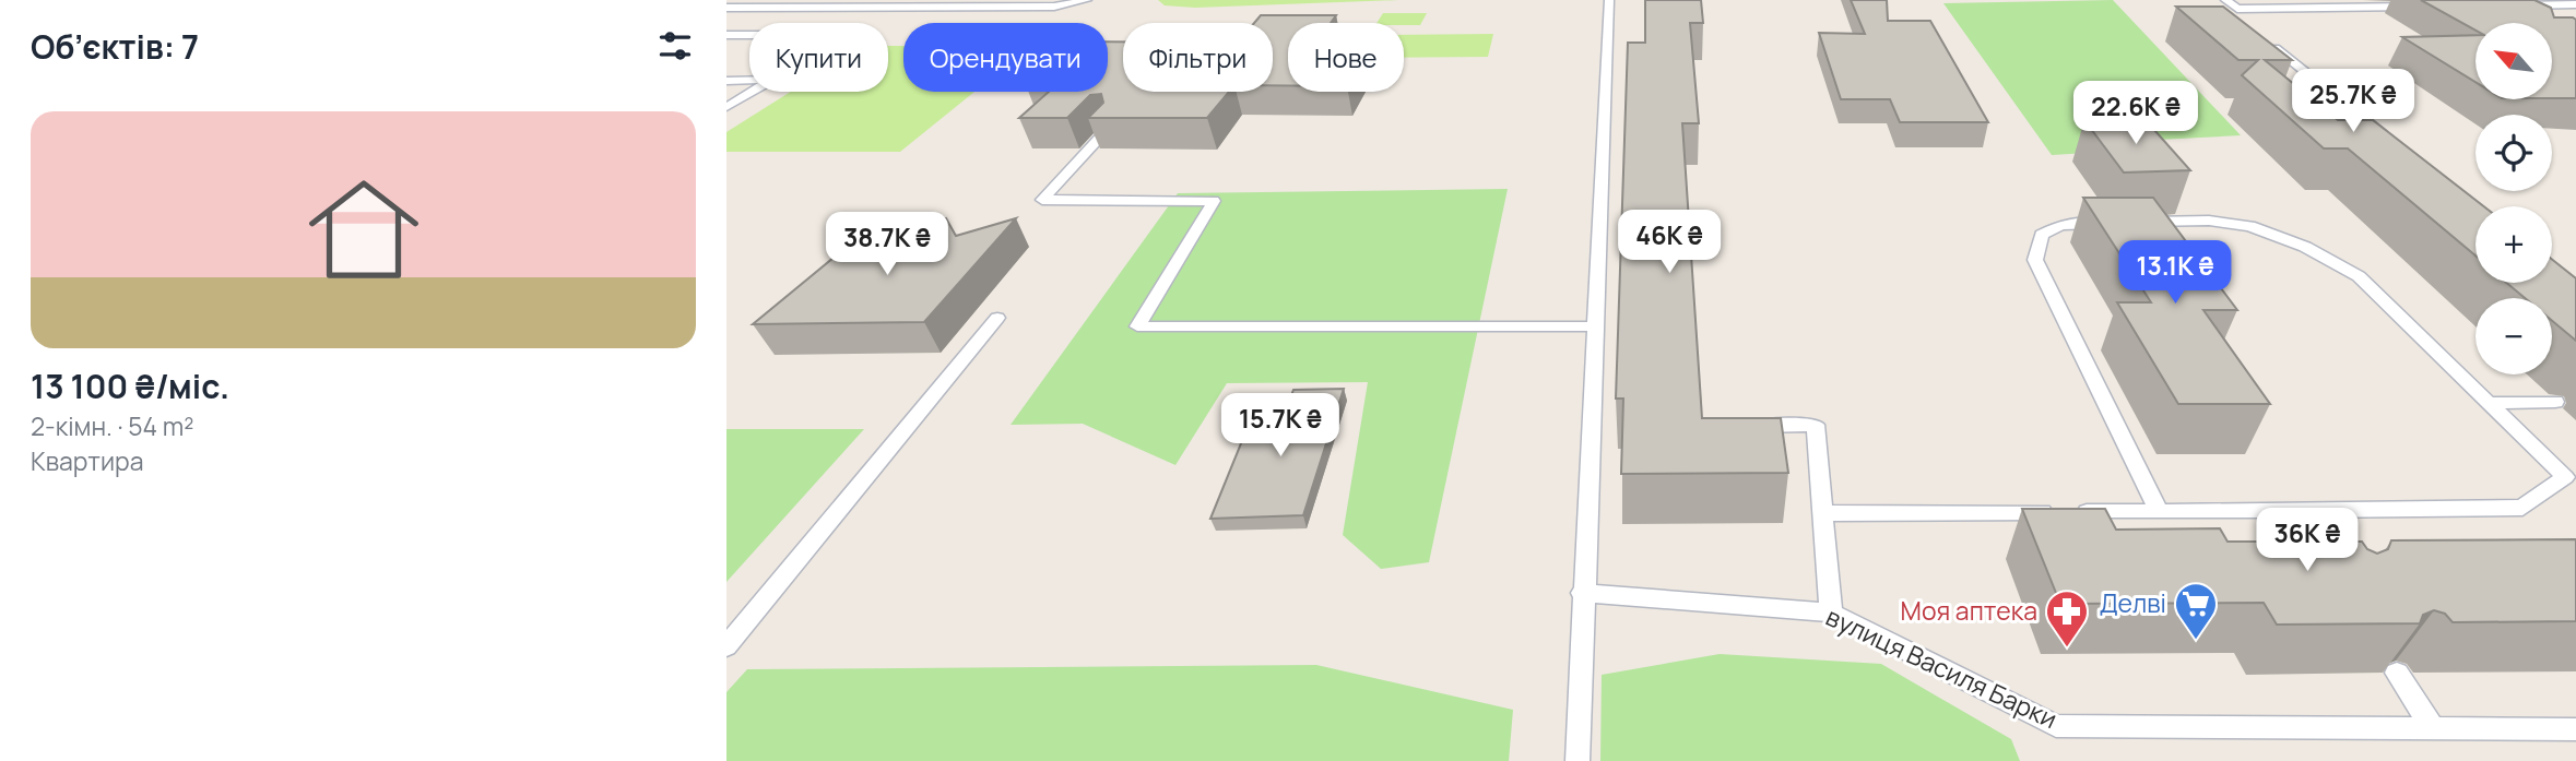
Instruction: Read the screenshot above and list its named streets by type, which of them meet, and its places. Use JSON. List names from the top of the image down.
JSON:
{
  "streets": {
    "lane": ["вулиця Василя Барки"]
  },
  "places": {
    "supermarket": ["Делві"],
    "pharmacy": ["Моя аптека"]
  },
  "north": "top left",
  "page": {
    "heading": "Об’єктів: 7",
    "map_buttons": ["+", "−"],
    "chip": [
      "Купити",
      "Орендувати",
      "Фільтри",
      "Нове"
    ],
    "price": [
      "25.7K ₴",
      "22.6K ₴",
      "46K ₴",
      "38.7K ₴",
      "13.1K ₴",
      "15.7K ₴",
      "36K ₴"
    ],
    "list": [
      {
        "name": "13 100 ₴/міс.",
        "note": "2-кімн. · 54 m² · Квартира"
      }
    ]
  }
}
